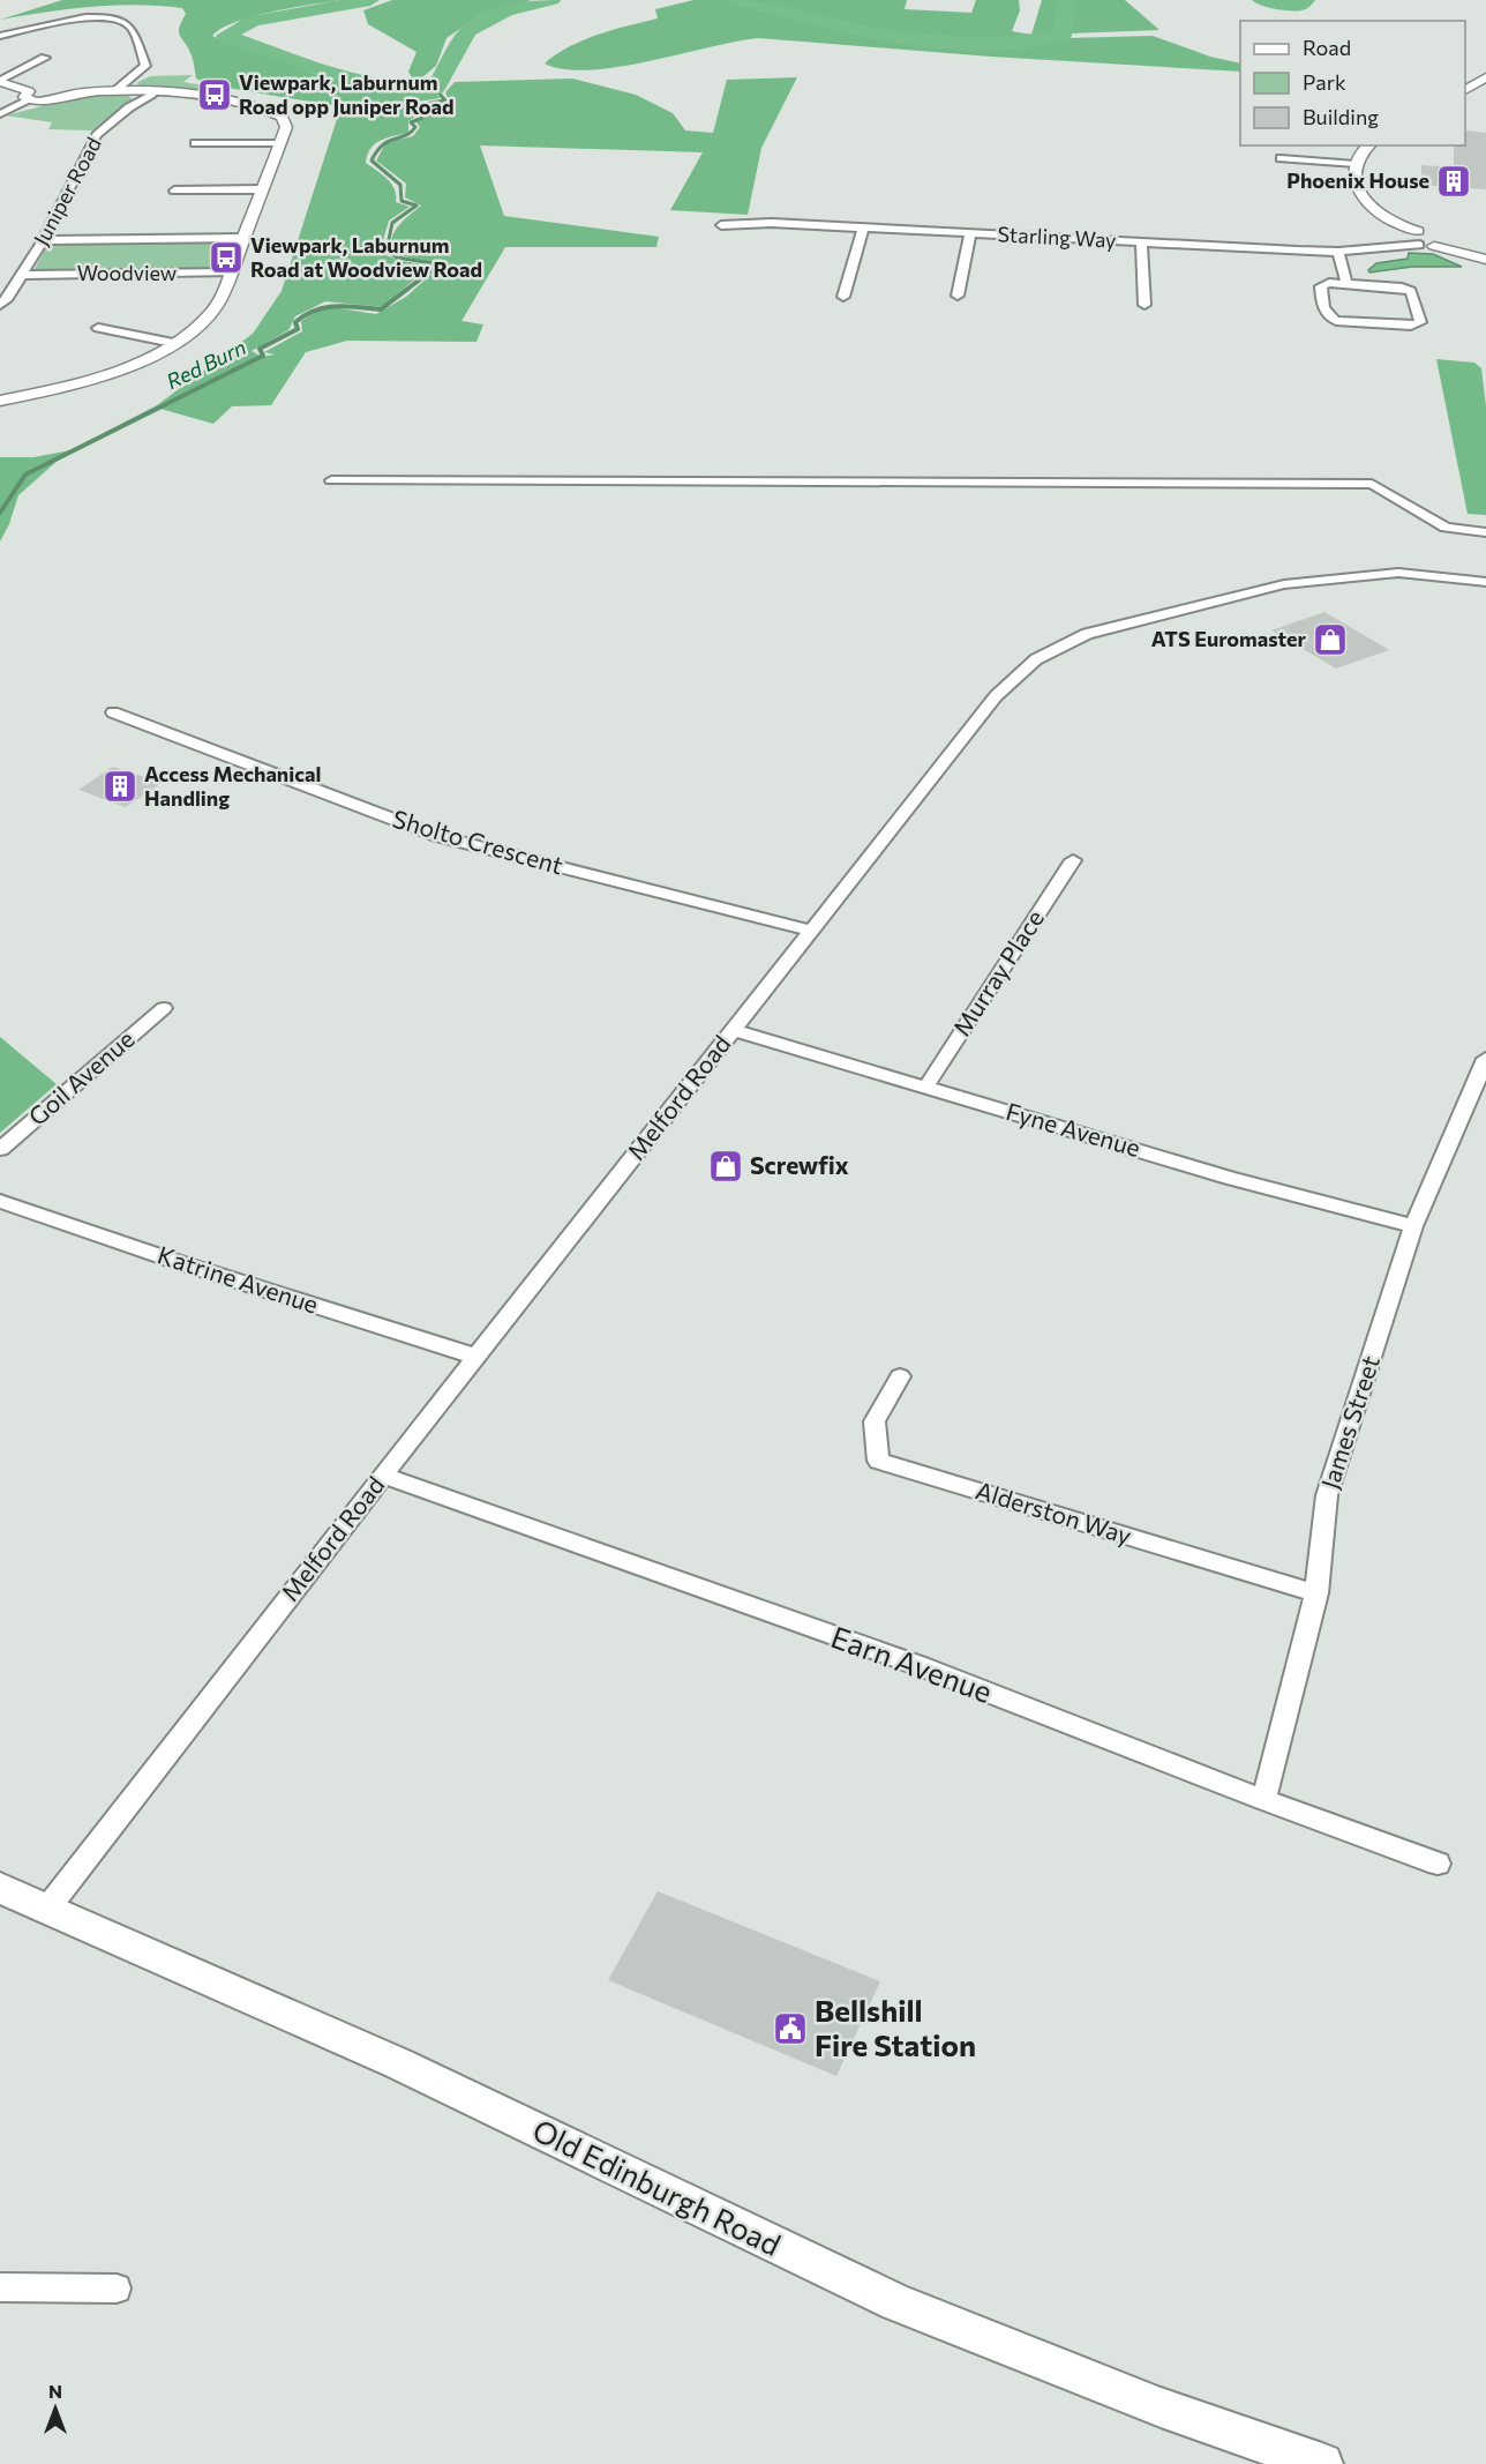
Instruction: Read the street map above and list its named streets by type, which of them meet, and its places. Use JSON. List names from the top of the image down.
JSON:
{
  "streets": {
    "main road": ["Old Edinburgh Road"],
    "street": [
      "Juniper Road",
      "Starling Way",
      "Woodview",
      "Sholto Crescent",
      "Murray Place",
      "Goil Avenue",
      "Melford Road",
      "Fyne Avenue",
      "Katrine Avenue",
      "James Street",
      "Alderston Way",
      "Earn Avenue"
    ]
  },
  "crossings": [
    ["Juniper Road", "Woodview"],
    ["Sholto Crescent", "Melford Road"],
    ["Murray Place", "Fyne Avenue"],
    ["Melford Road", "Fyne Avenue"],
    ["Melford Road", "Katrine Avenue"],
    ["Melford Road", "Earn Avenue"],
    ["Melford Road", "Old Edinburgh Road"],
    ["Fyne Avenue", "James Street"],
    ["James Street", "Alderston Way"],
    ["James Street", "Earn Avenue"]
  ],
  "water": ["Red Burn"],
  "places": {
    "bus stop": ["Viewpark, Laburnum Road opp Juniper Road", "Viewpark, Laburnum Road at Woodview Road"],
    "building": ["Phoenix House", "Access Mechanical Handling"],
    "shop": ["ATS Euromaster", "Screwfix"],
    "public building": ["Bellshill Fire Station"]
  },
  "legend": ["Road", "Park", "Building"],
  "north": "top"
}
